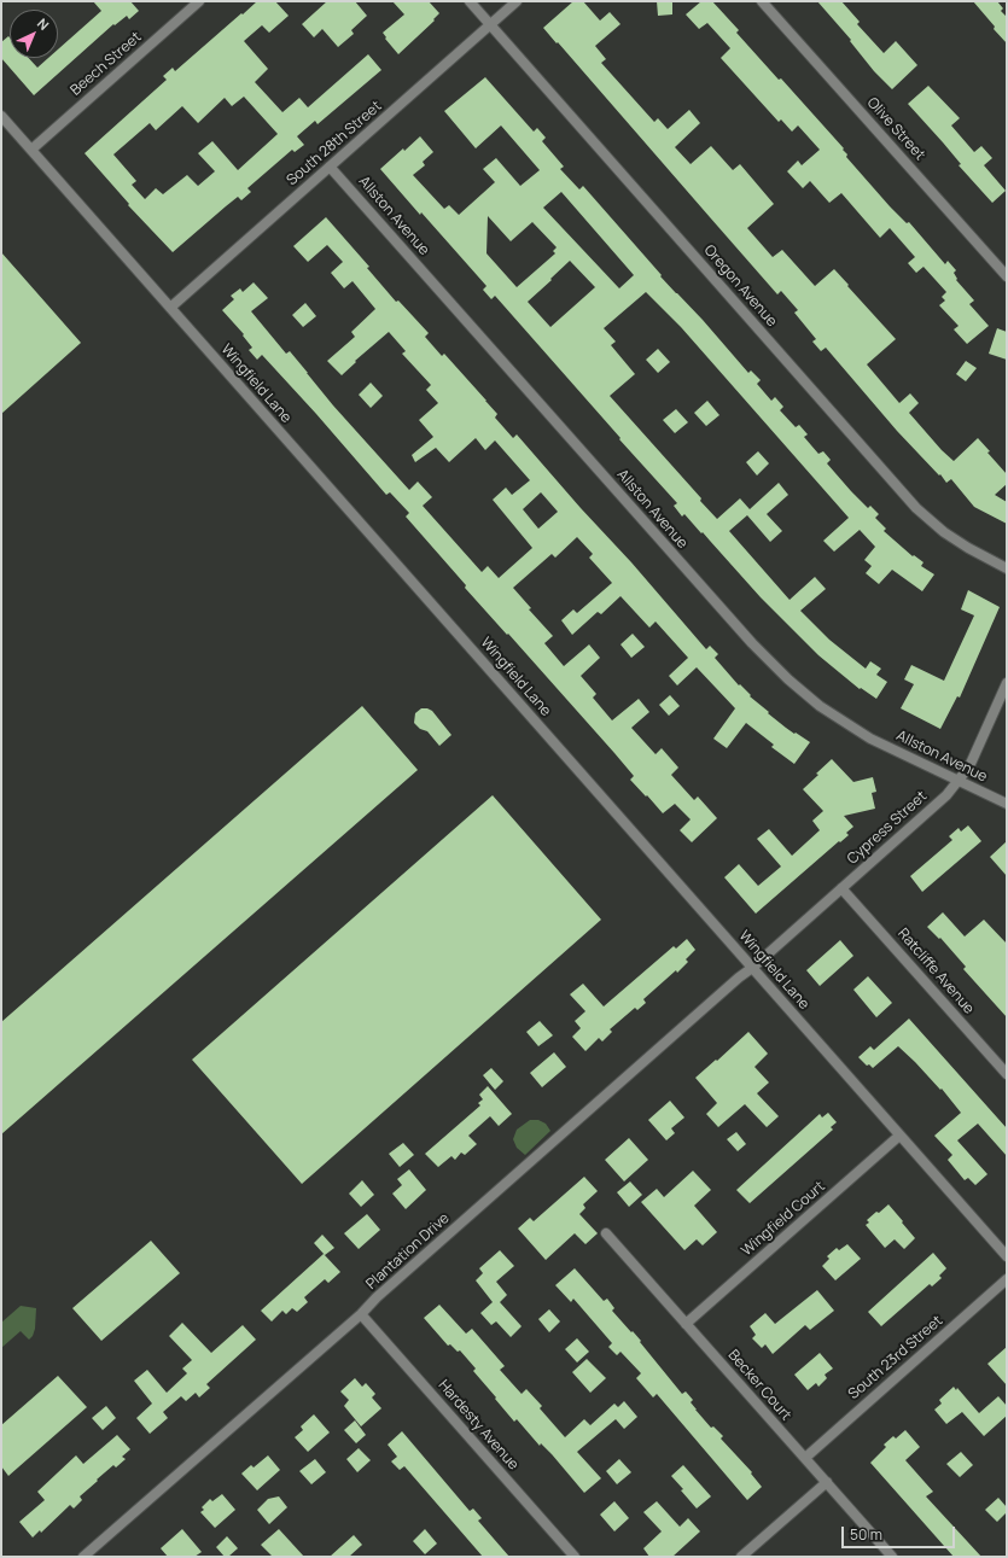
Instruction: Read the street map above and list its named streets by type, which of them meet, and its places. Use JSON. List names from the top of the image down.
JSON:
{
  "streets": {
    "street": [
      "Beech Street",
      "Olive Street",
      "South 28th Street",
      "Allston Avenue",
      "Oregon Avenue",
      "Wingfield Lane",
      "Cypress Street",
      "Ratcliffe Avenue",
      "Wingfield Court",
      "Plantation Drive",
      "South 23rd Street",
      "Becker Court",
      "Hardesty Avenue"
    ]
  },
  "crossings": [
    ["Beech Street", "Wingfield Lane"],
    ["South 28th Street", "Allston Avenue"],
    ["South 28th Street", "Oregon Avenue"],
    ["South 28th Street", "Wingfield Lane"],
    ["Allston Avenue", "Cypress Street"],
    ["Wingfield Lane", "Cypress Street"],
    ["Wingfield Lane", "Wingfield Court"],
    ["Wingfield Lane", "Plantation Drive"],
    ["Cypress Street", "Ratcliffe Avenue"],
    ["Cypress Street", "Plantation Drive"],
    ["Wingfield Court", "Becker Court"],
    ["Plantation Drive", "Hardesty Avenue"],
    ["South 23rd Street", "Becker Court"]
  ],
  "scale_bar": "50 m",
  "north": "top right"
}
